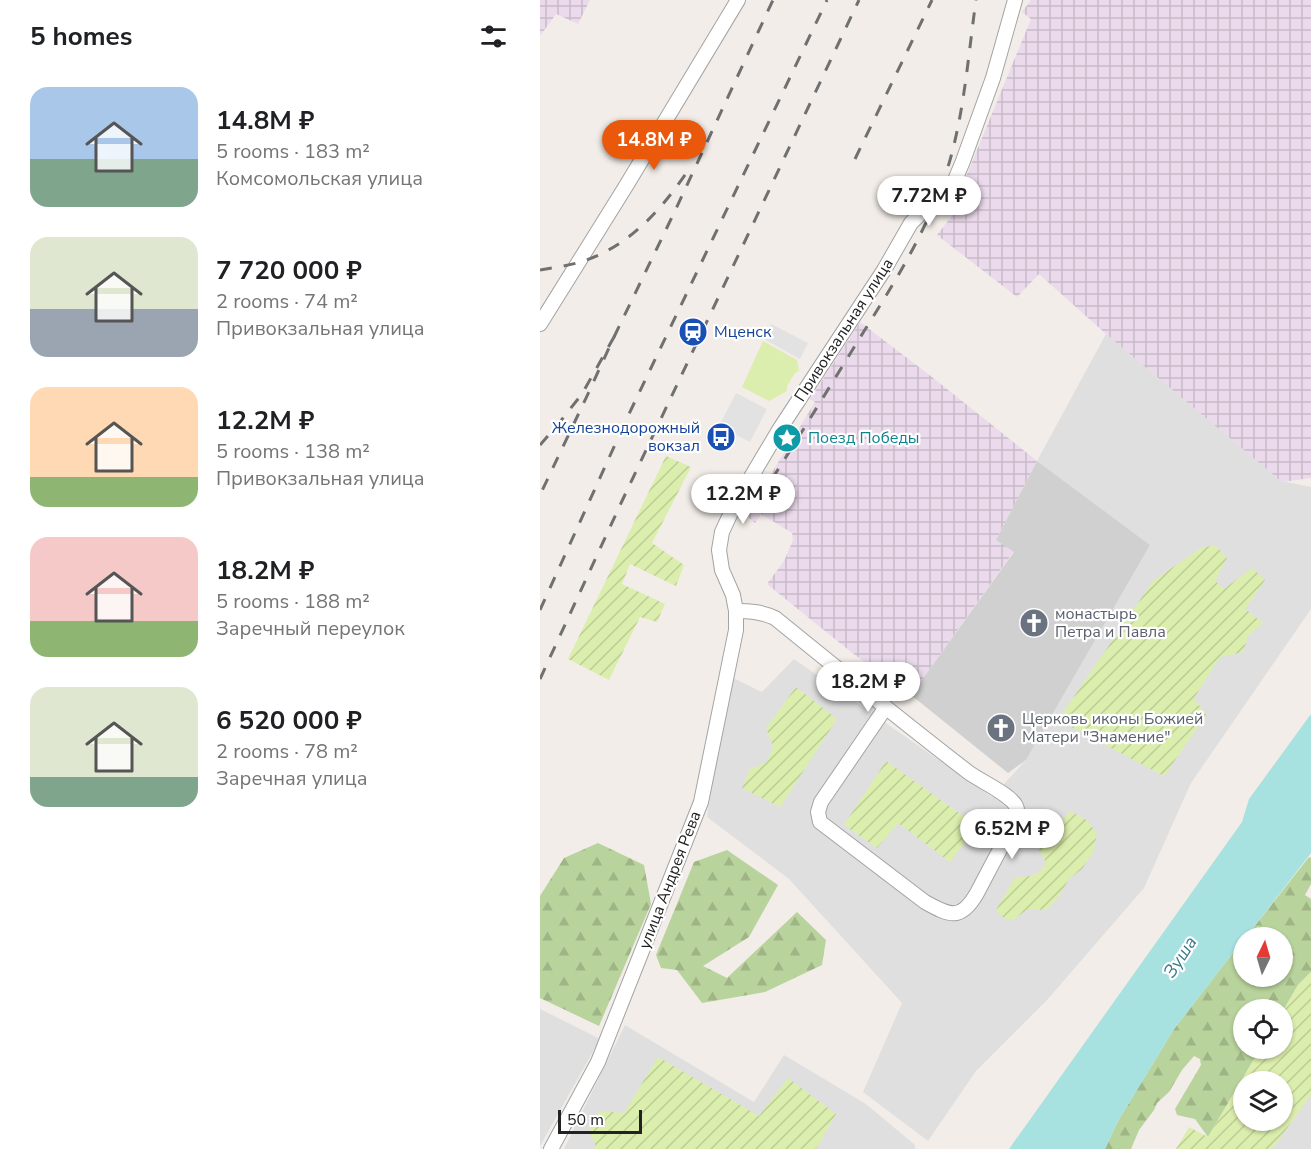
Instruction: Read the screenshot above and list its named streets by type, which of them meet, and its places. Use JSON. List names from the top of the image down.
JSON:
{
  "streets": {
    "street": ["Привокзальная улица", "улица Андрея Рева"]
  },
  "crossings": [
    ["Привокзальная улица", "улица Андрея Рева"]
  ],
  "water": ["Зуша"],
  "places": {
    "station": ["Мценск"],
    "bus stop": ["Железнодорожный вокзал"],
    "place": ["Поезд Победы"],
    "church": ["монастырь Петра и Павла", "Церковь иконы Божией Матери \"Знамение\""]
  },
  "scale_bar": "50 m",
  "north": "top",
  "page": {
    "heading": "5 homes",
    "list": [
      {
        "name": "14.8M ₽",
        "note": "5 rooms · 183 m² · Комсомольская улица"
      },
      {
        "name": "7 720 000 ₽",
        "note": "2 rooms · 74 m² · Привокзальная улица"
      },
      {
        "name": "12.2M ₽",
        "note": "5 rooms · 138 m² · Привокзальная улица"
      },
      {
        "name": "18.2M ₽",
        "note": "5 rooms · 188 m² · Заречный переулок"
      },
      {
        "name": "6 520 000 ₽",
        "note": "2 rooms · 78 m² · Заречная улица"
      }
    ],
    "price": [
      "14.8M ₽",
      "7.72M ₽",
      "12.2M ₽",
      "18.2M ₽",
      "6.52M ₽"
    ],
    "scale": "50 m"
  }
}
